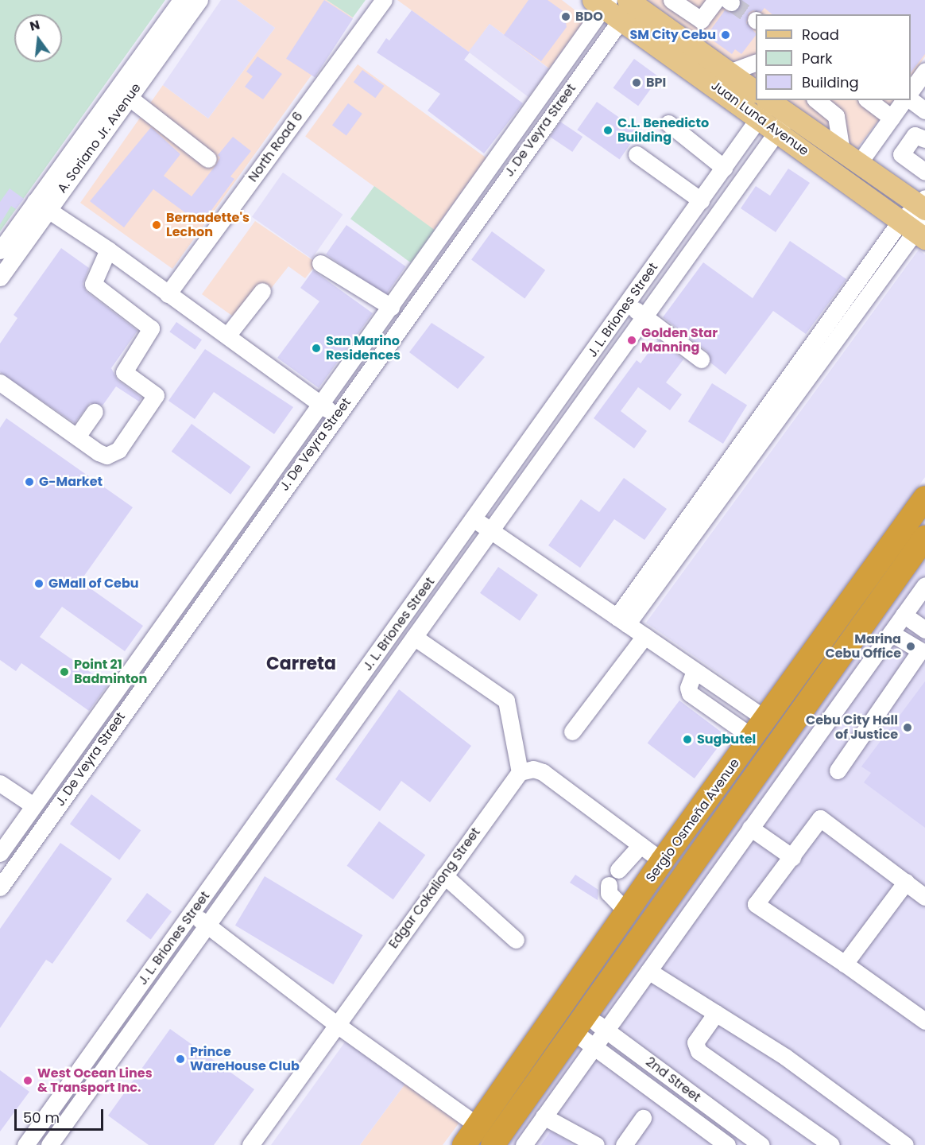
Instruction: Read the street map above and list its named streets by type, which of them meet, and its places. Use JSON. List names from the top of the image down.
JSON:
{
  "streets": {
    "highway": ["Sergio Osmeña Avenue"],
    "main road": ["Juan Luna Avenue"],
    "street": [
      "J. De Veyra Street",
      "A. Soriano Jr. Avenue",
      "North Road 6",
      "J. L. Briones Street",
      "Edgar Cokaliong Street",
      "2nd Street"
    ]
  },
  "crossings": [
    ["Juan Luna Avenue", "J. De Veyra Street"],
    ["Juan Luna Avenue", "J. L. Briones Street"],
    ["Sergio Osmeña Avenue", "2nd Street"]
  ],
  "districts": ["Carreta"],
  "places": [
    "BDO",
    "SM City Cebu",
    "BPI",
    "C.L. Benedicto Building",
    "Bernadette's Lechon",
    "Golden Star Manning",
    "San Marino Residences",
    "G-Market",
    "GMall of Cebu",
    "Marina Cebu Office",
    "Point 21 Badminton",
    "Cebu City Hall of Justice",
    "Sugbutel",
    "Prince WareHouse Club",
    "West Ocean Lines & Transport Inc."
  ],
  "legend": ["Road", "Park", "Building"],
  "scale_bar": "50 m",
  "north": "top"
}
